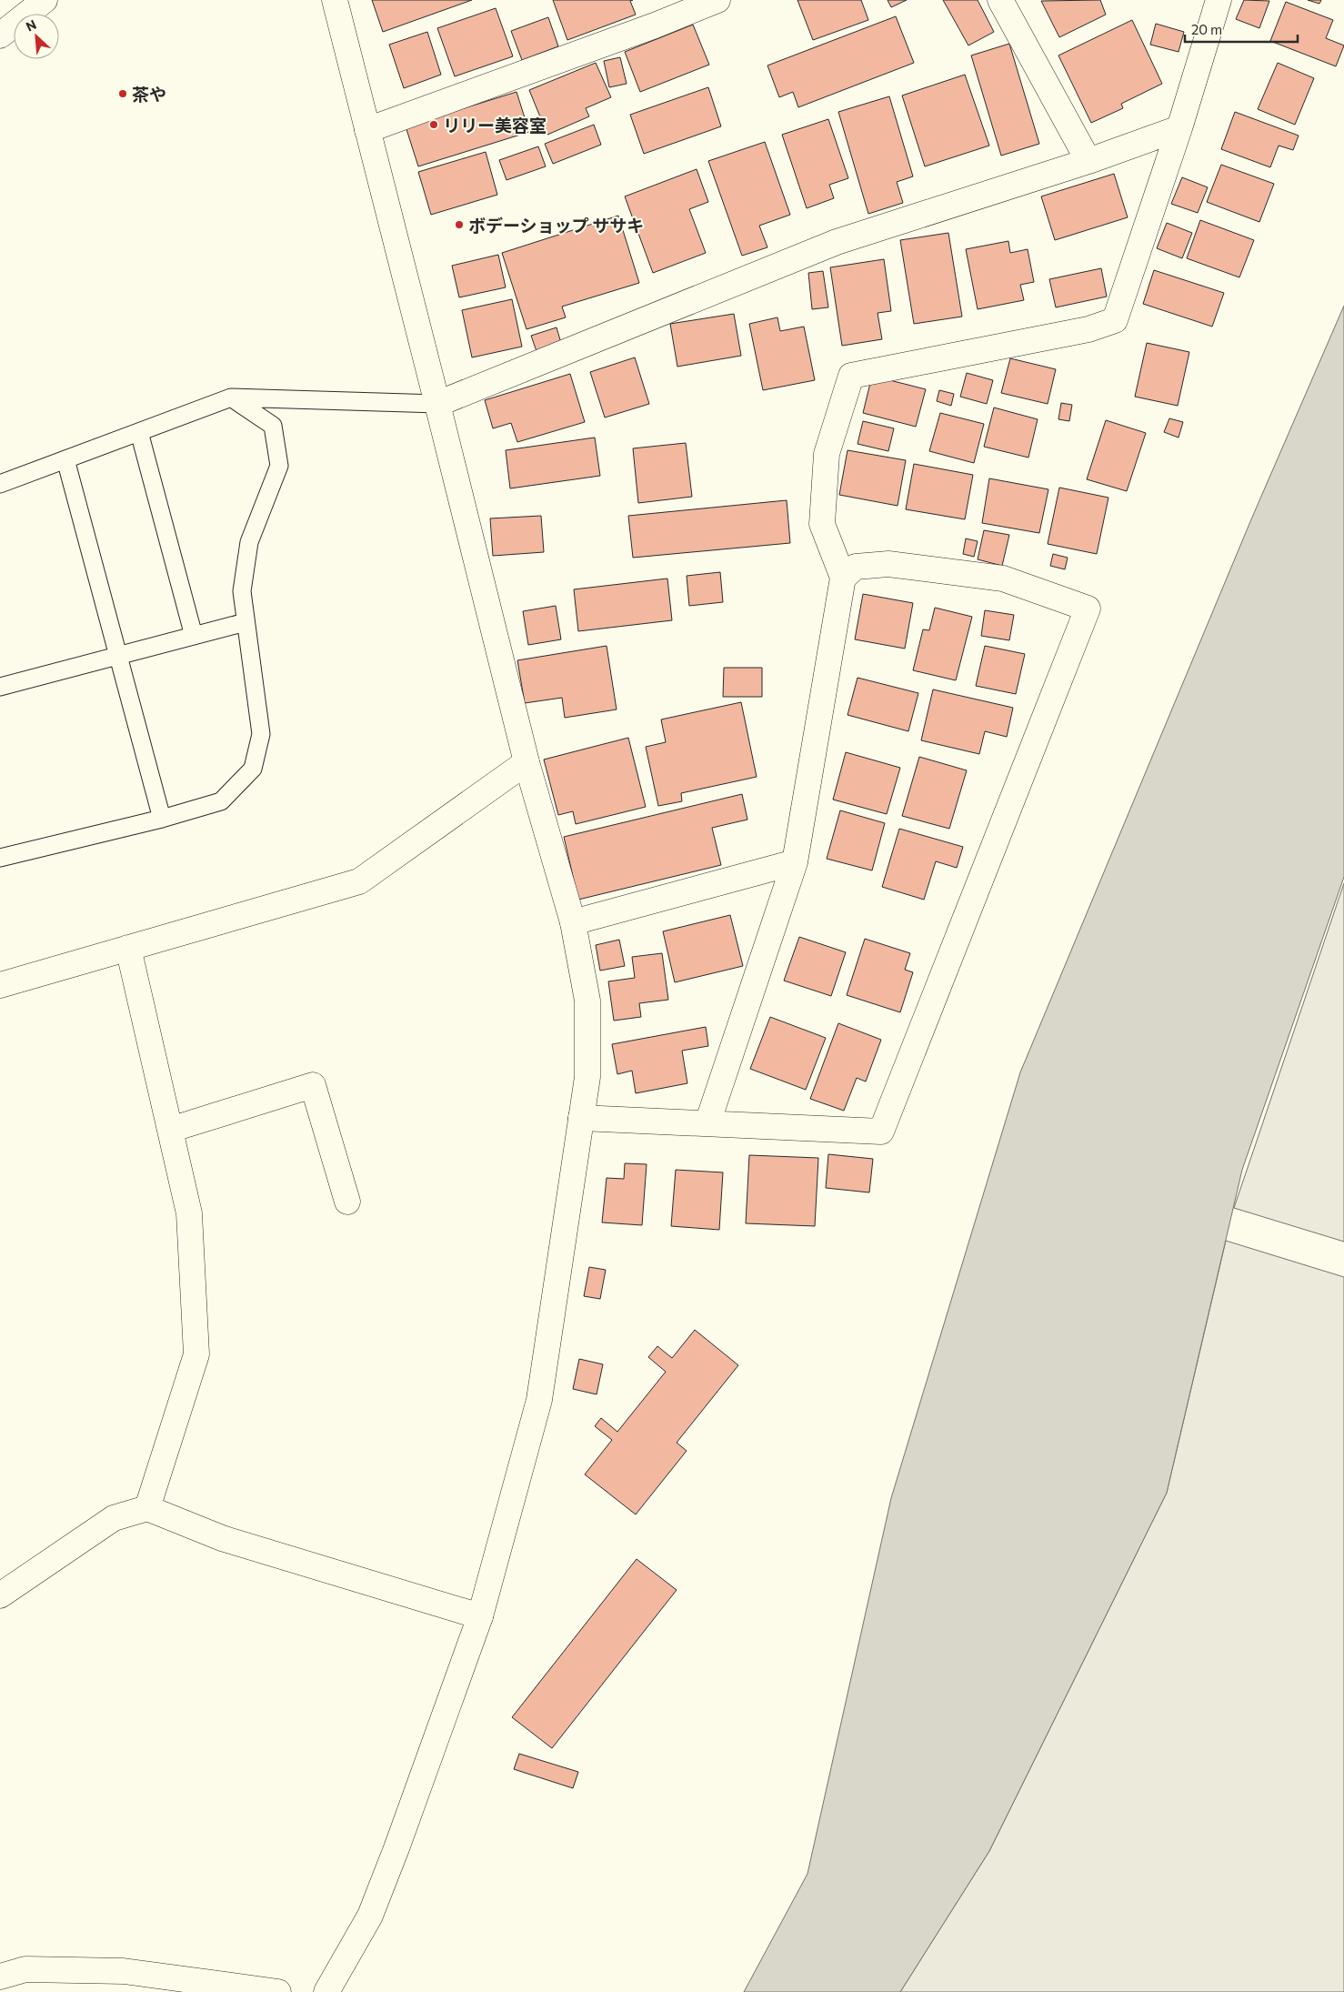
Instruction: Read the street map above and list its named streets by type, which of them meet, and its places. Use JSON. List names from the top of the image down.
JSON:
{
  "places": ["茶や", "リリー美容室", "ボデーショップ ササキ"],
  "scale_bar": "20 m",
  "north": "top left"
}
